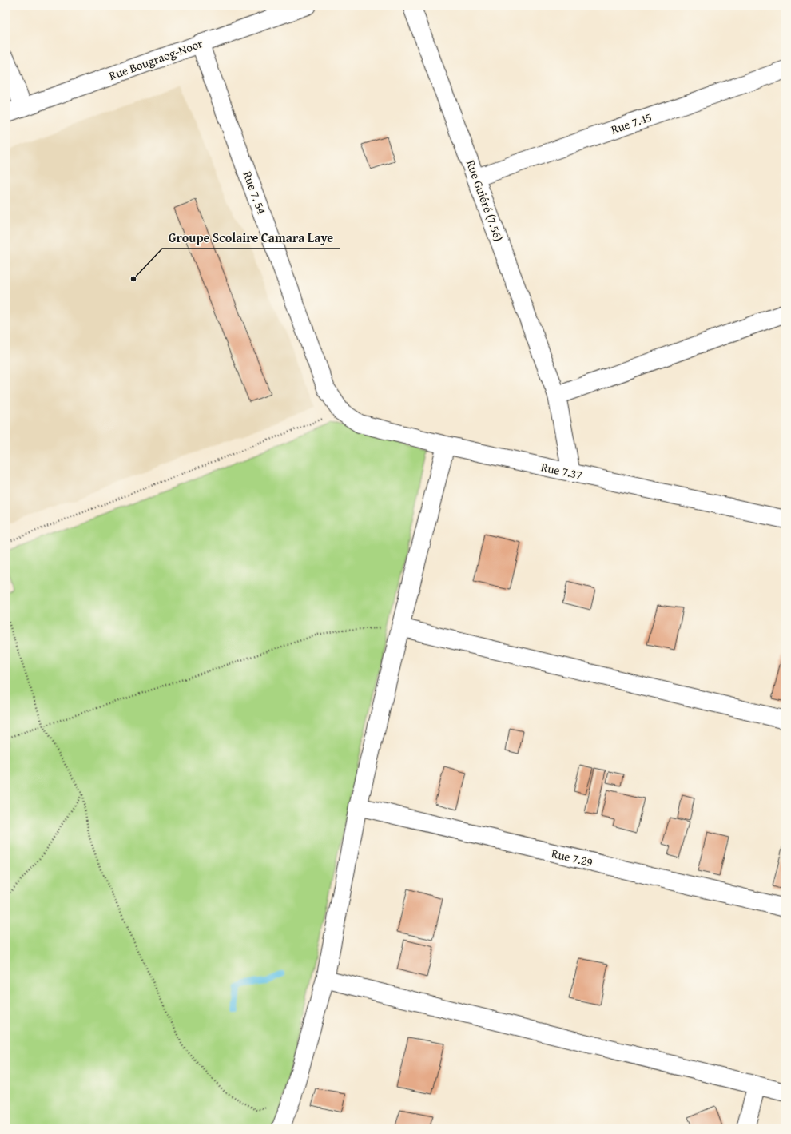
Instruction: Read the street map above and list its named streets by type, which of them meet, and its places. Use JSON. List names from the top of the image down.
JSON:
{
  "streets": {
    "street": [
      "Rue Bougraog-Noor",
      "Rue 7.45",
      "Rue 7. 54",
      "Rue Guiéré (7.56)",
      "Rue 7.37",
      "Rue 7.29"
    ]
  },
  "crossings": [
    ["Rue Bougraog-Noor", "Rue 7. 54"],
    ["Rue 7.45", "Rue Guiéré (7.56)"],
    ["Rue 7. 54", "Rue 7.37"],
    ["Rue Guiéré (7.56)", "Rue 7.37"]
  ],
  "places": ["Groupe Scolaire Camara Laye"]
}
